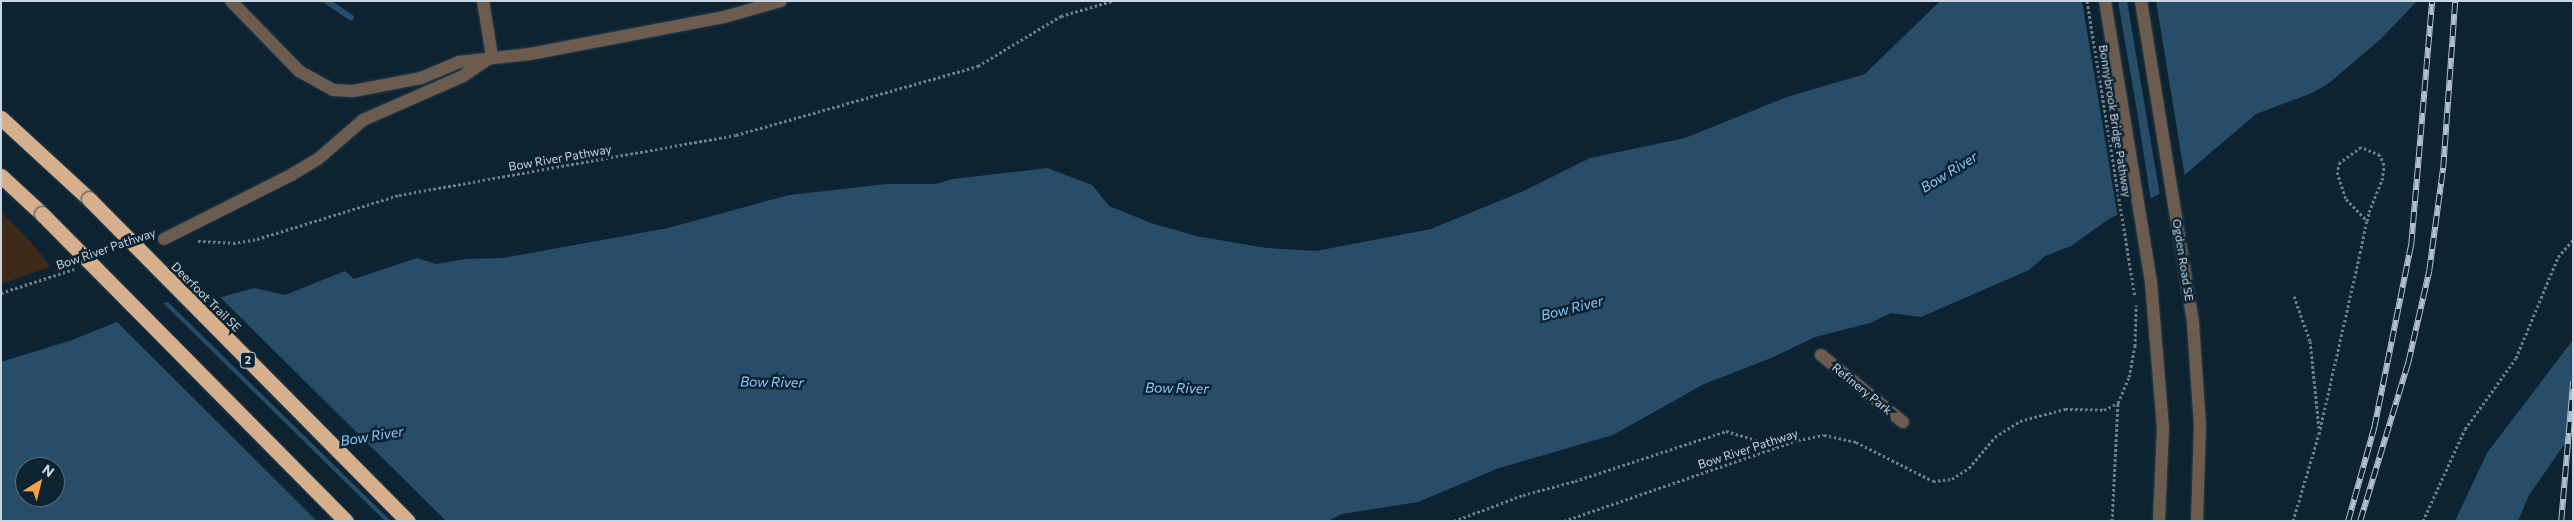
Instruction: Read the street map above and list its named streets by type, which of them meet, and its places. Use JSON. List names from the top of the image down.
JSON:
{
  "streets": {
    "highway": ["Deerfoot Trail SE", "2"],
    "street": ["Ogden Road SE", "Refinery Park"],
    "path": ["Bonnybrook Bridge Pathway", "Bow River Pathway"]
  },
  "crossings": [
    ["Bonnybrook Bridge Pathway", "Bow River Pathway"]
  ],
  "water": ["Bow River"],
  "north": "top right"
}
